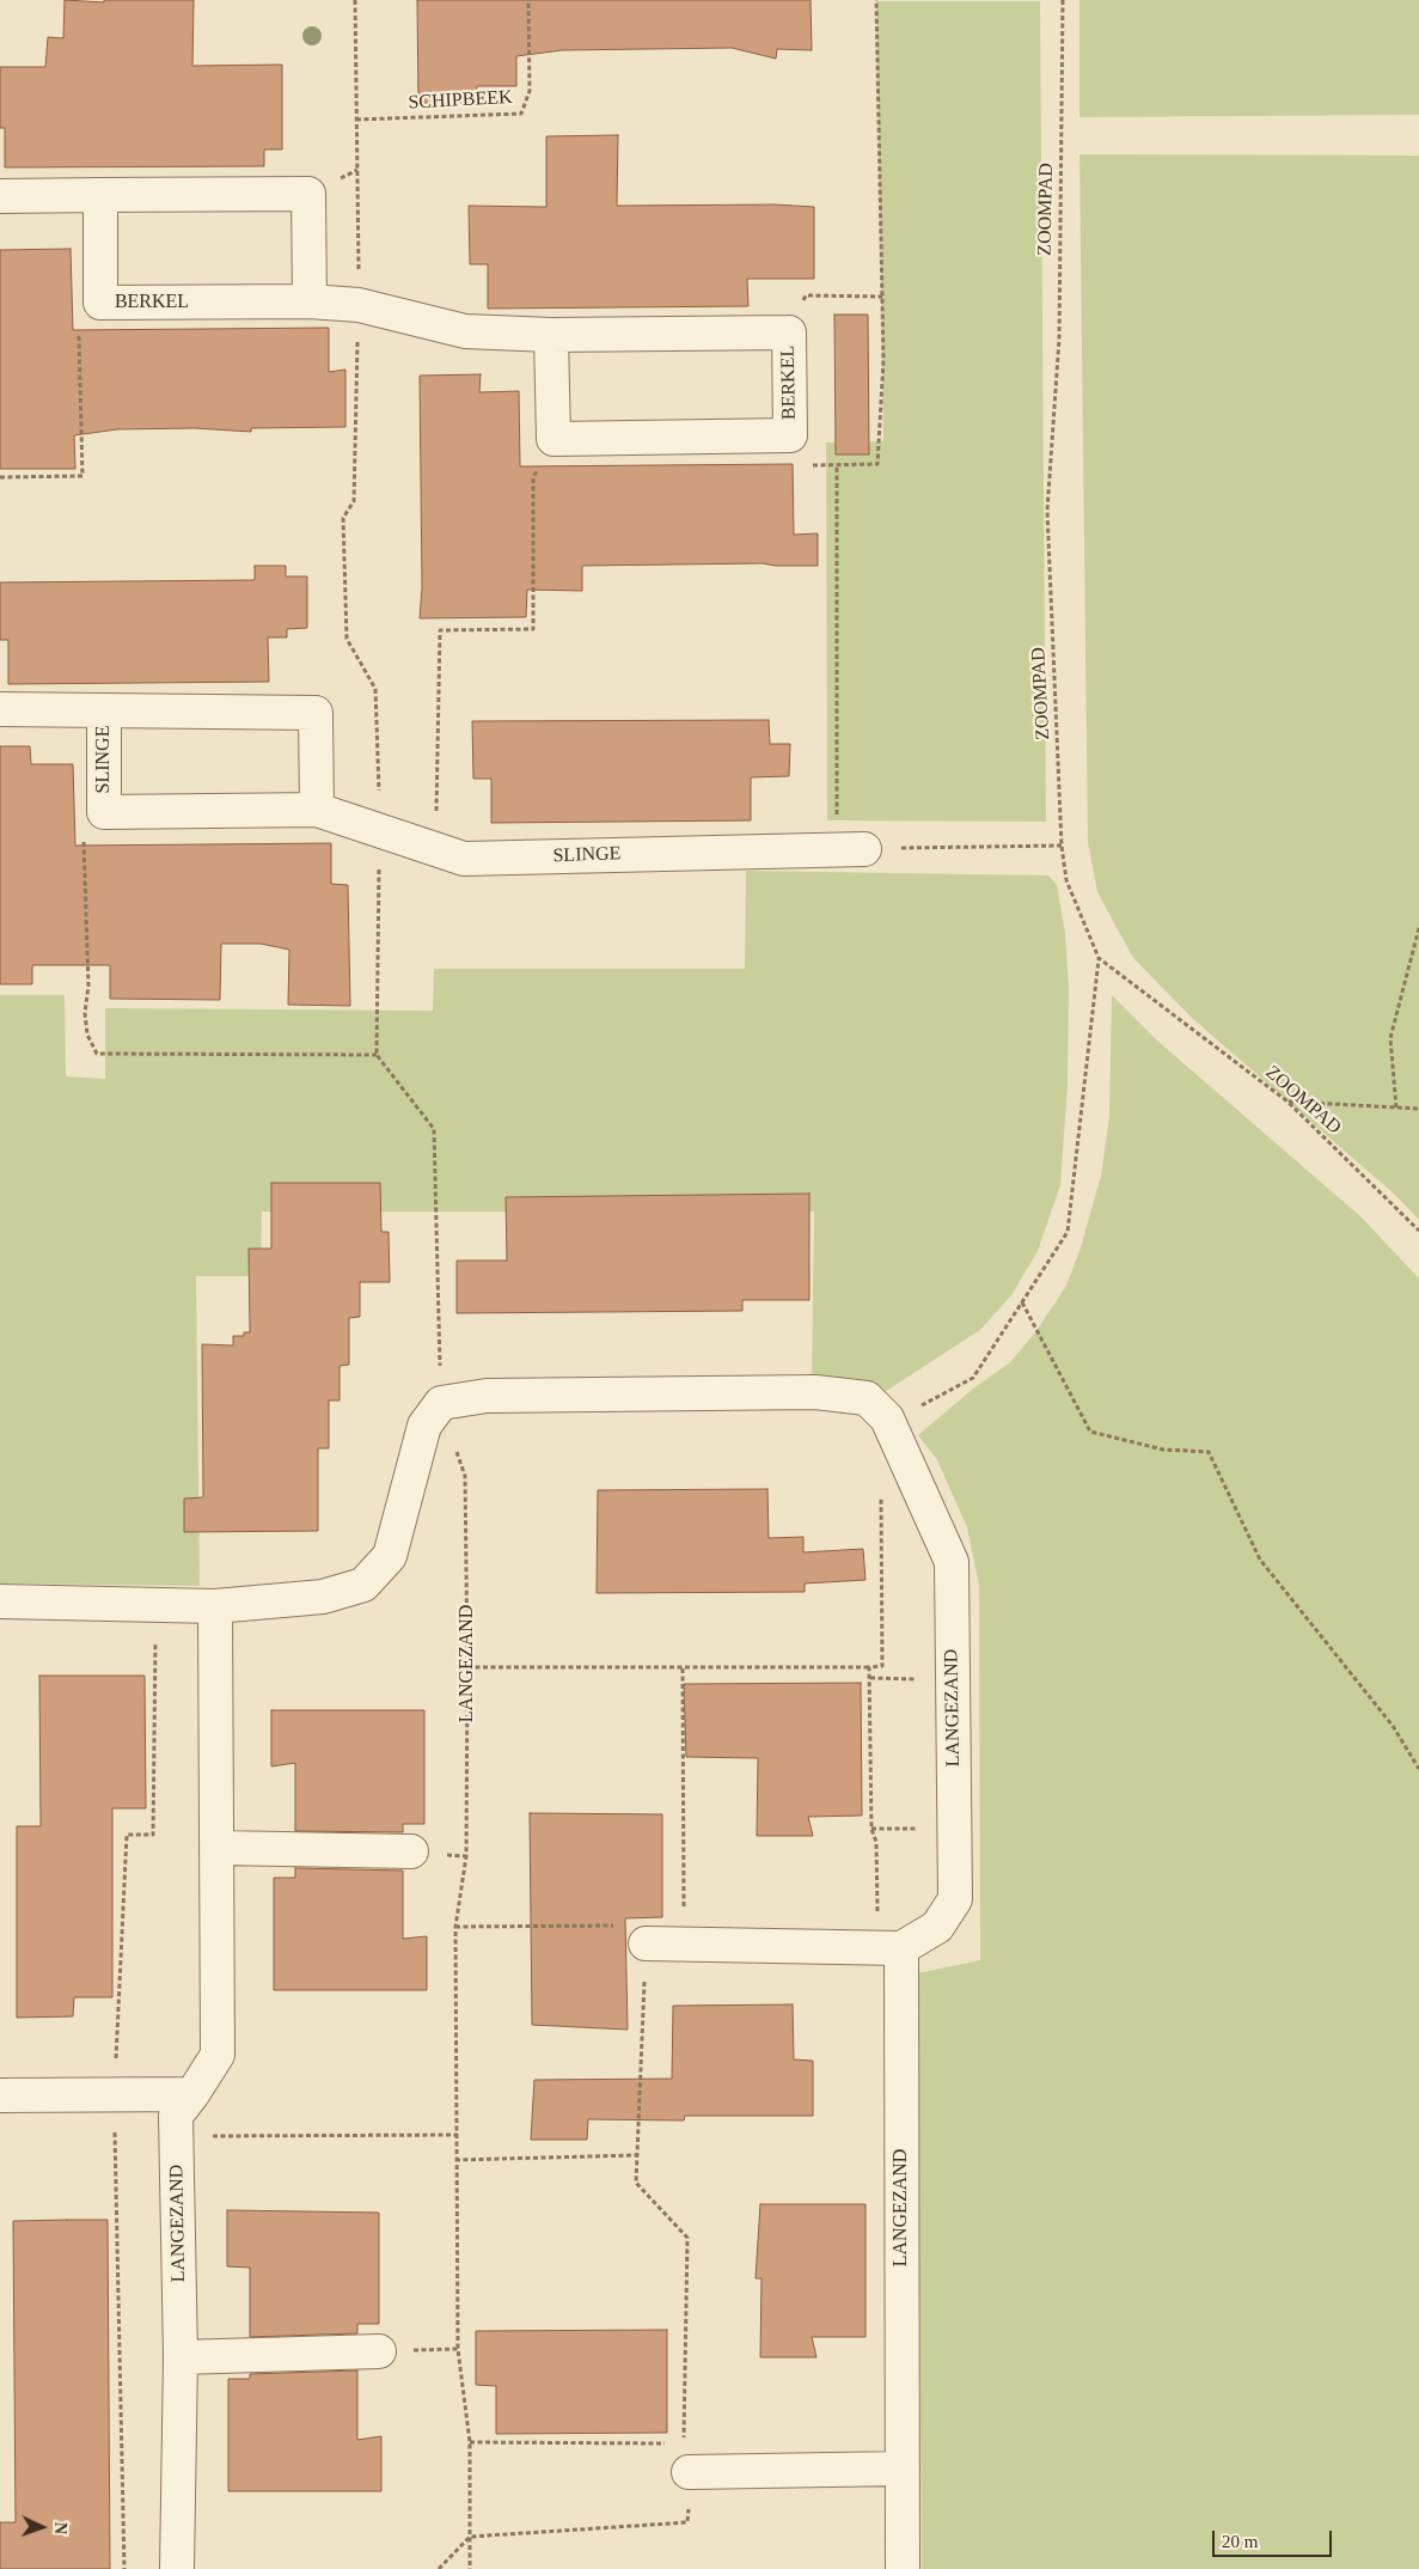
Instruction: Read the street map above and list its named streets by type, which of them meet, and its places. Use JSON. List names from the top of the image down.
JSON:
{
  "streets": {
    "street": ["BERKEL", "SLINGE", "LANGEZAND"],
    "path": ["SCHIPBEEK", "ZOOMPAD"]
  },
  "scale_bar": "20 m",
  "north": "right"
}
